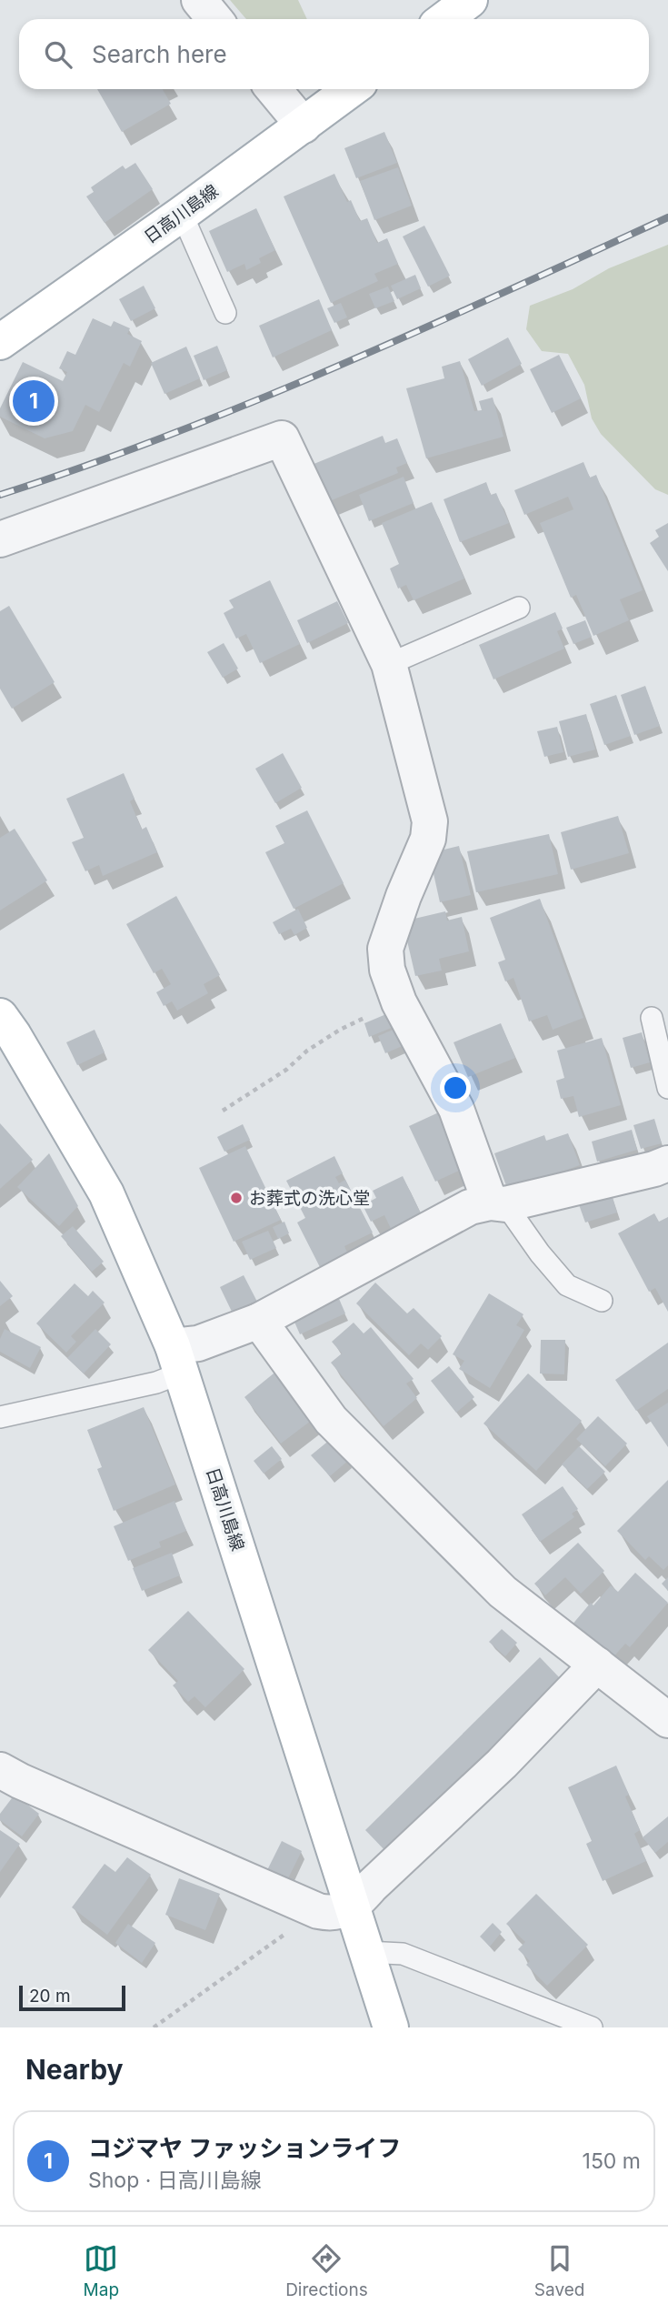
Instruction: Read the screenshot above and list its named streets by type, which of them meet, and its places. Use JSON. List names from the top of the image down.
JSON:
{
  "streets": {
    "main road": ["日高川島線"]
  },
  "places": ["お葬式の洗心堂"],
  "scale_bar": "20 m",
  "page": {
    "search": "Search here",
    "pins": "1",
    "scale": "20 m",
    "heading": "Nearby",
    "list": [
      {
        "mark": "1",
        "name": "コジマヤ ファッションライフ",
        "note": "Shop · 日高川島線",
        "value": "150 m"
      }
    ],
    "nav": ["Map", "Directions", "Saved"]
  }
}
